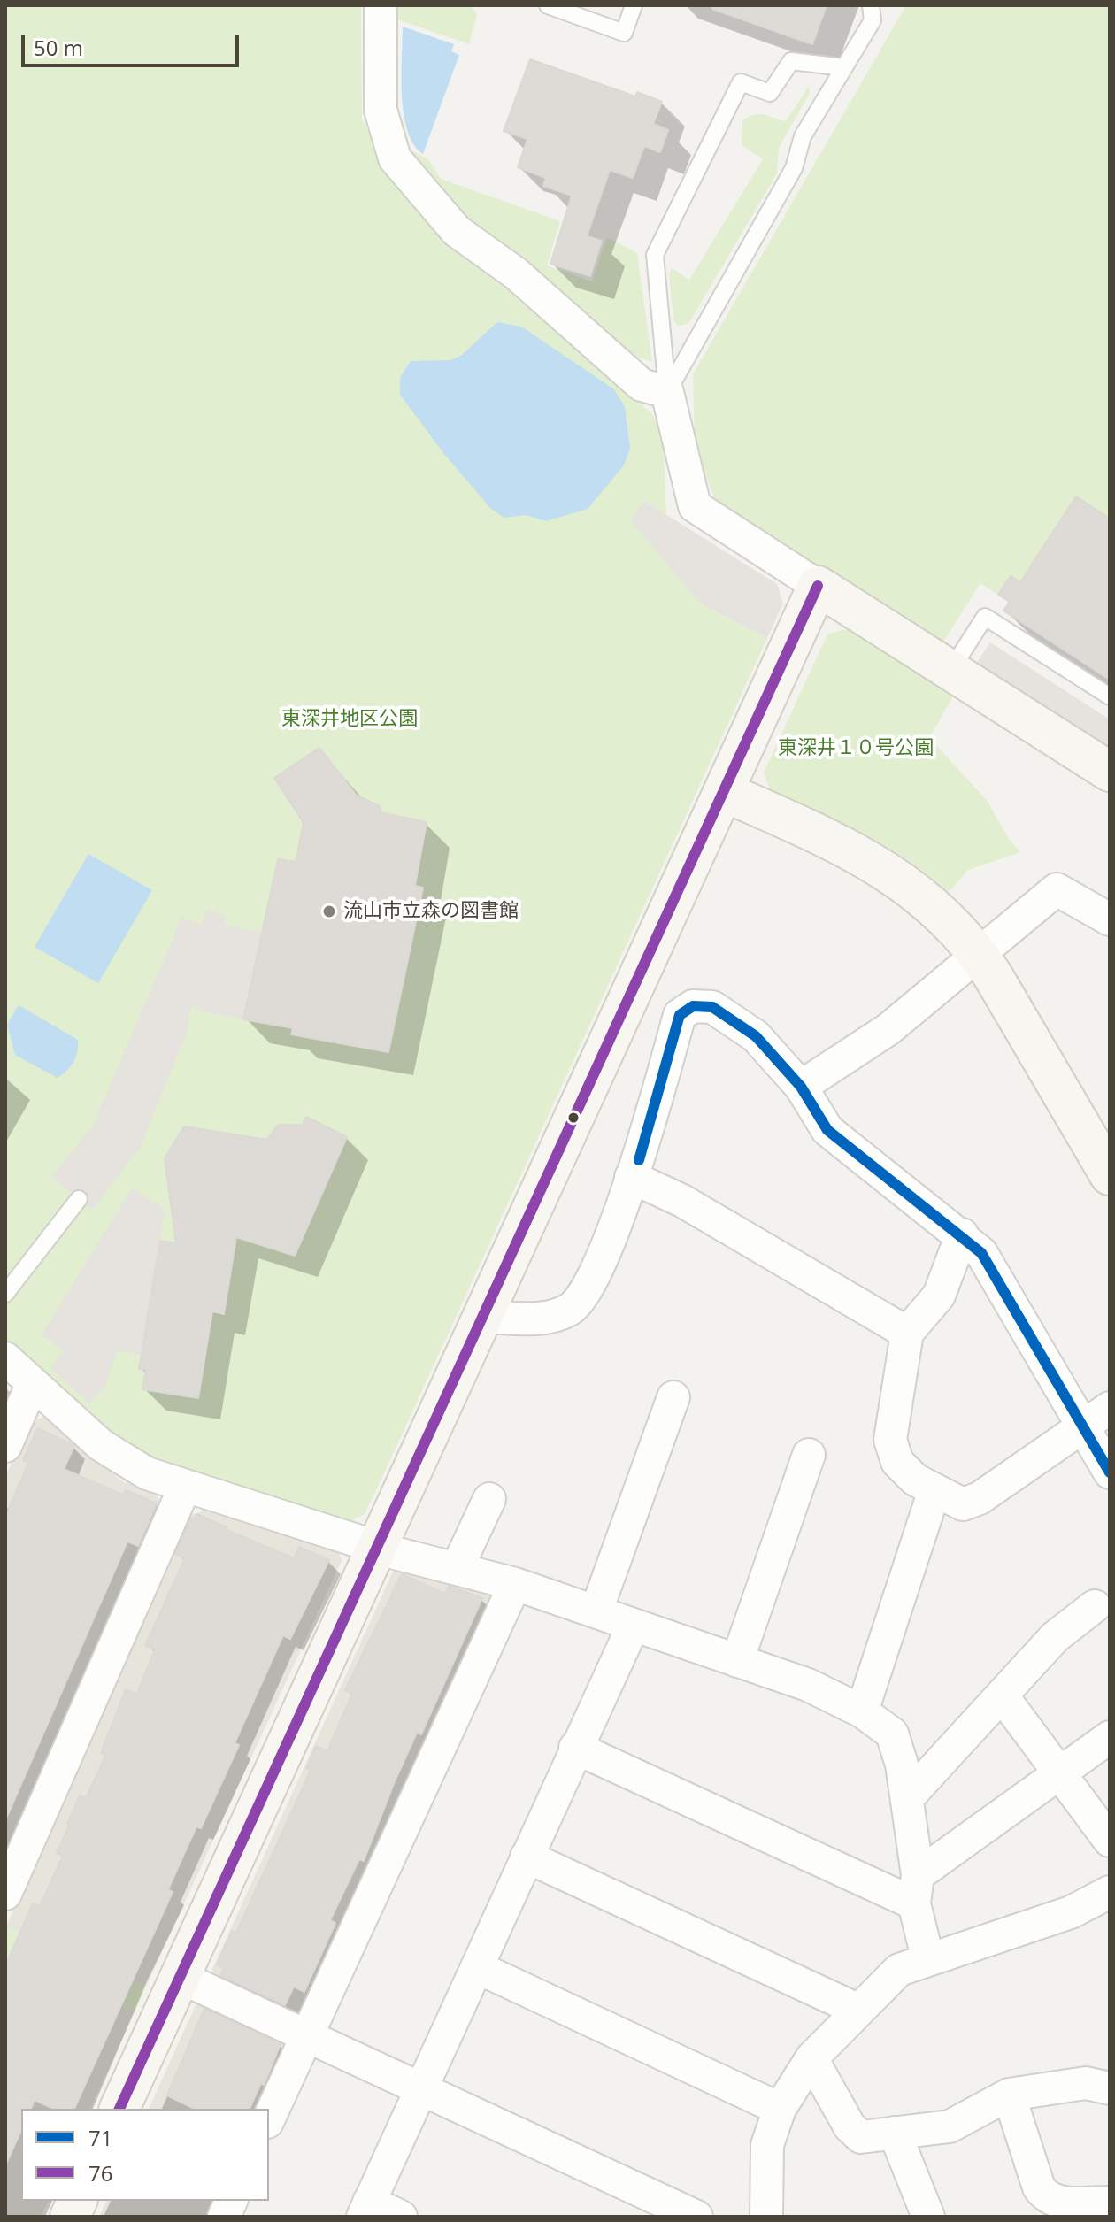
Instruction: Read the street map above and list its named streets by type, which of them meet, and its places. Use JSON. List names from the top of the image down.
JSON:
{
  "parks": ["東深井地区公園", "東深井１０号公園"],
  "places": ["流山市立森の図書館"],
  "lines": ["transit line 76", "transit line 71"],
  "legend": ["71", "76"],
  "scale_bar": "50 m"
}
